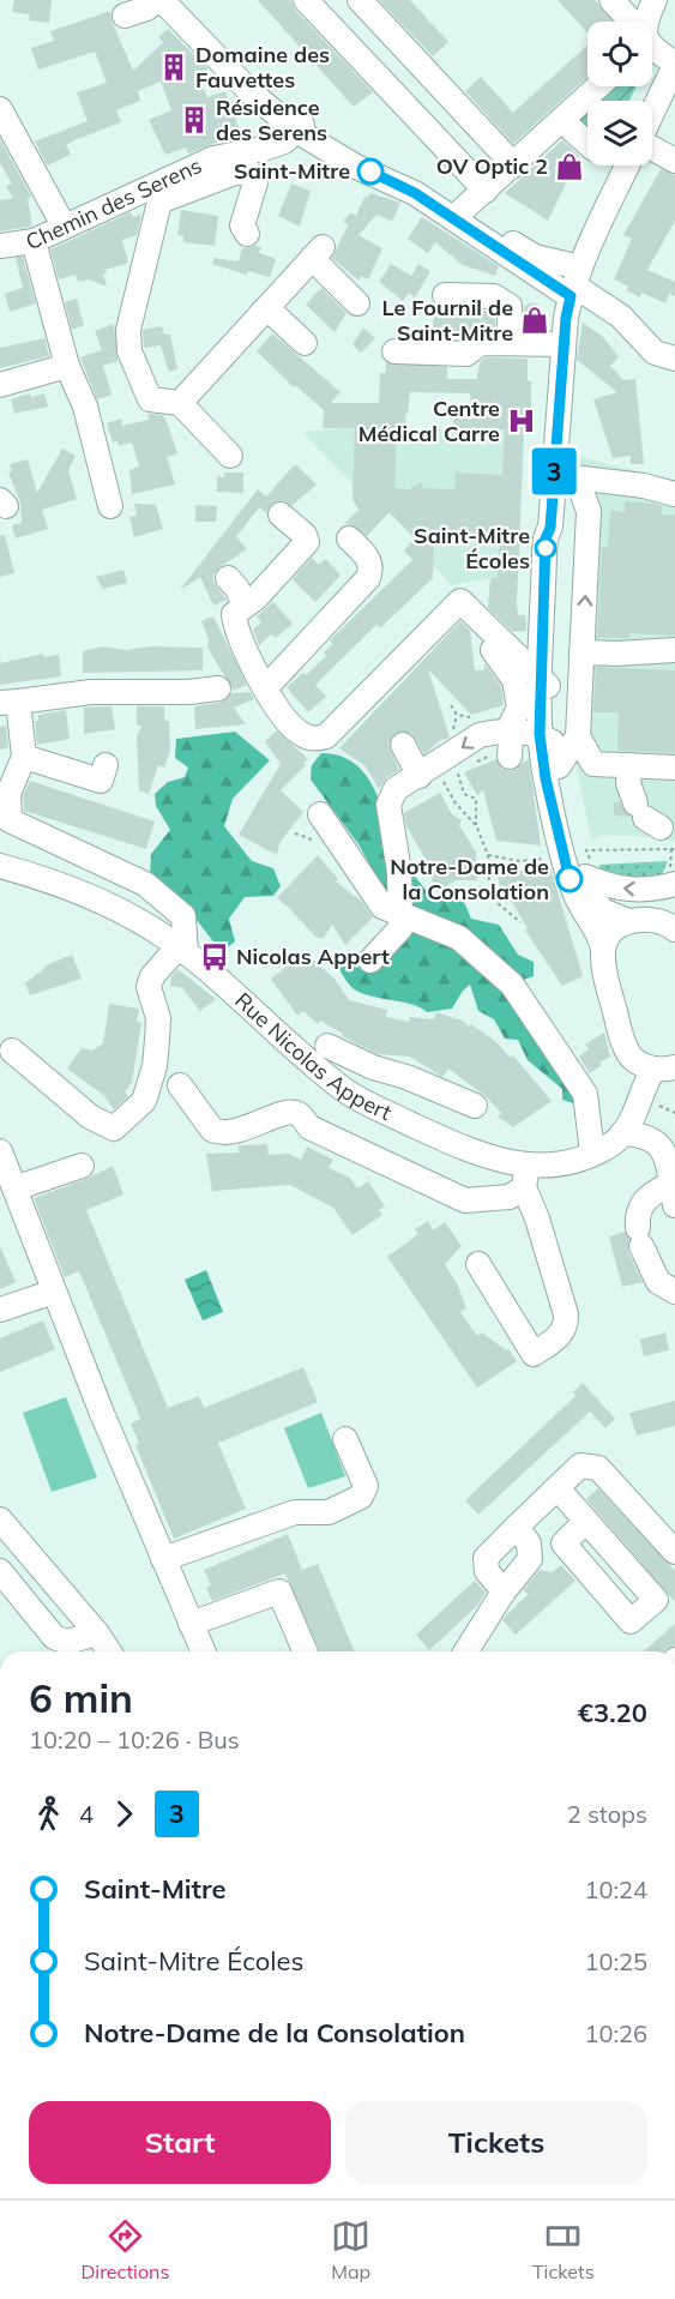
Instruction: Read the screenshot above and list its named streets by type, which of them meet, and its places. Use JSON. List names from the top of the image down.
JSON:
{
  "streets": {
    "street": ["Chemin des Serens", "Rue Nicolas Appert"]
  },
  "places": {
    "building": ["Domaine des Fauvettes", "Résidence des Serens"],
    "shop": ["OV Optic 2", "Le Fournil de Saint-Mitre"],
    "other": ["Saint-Mitre", "Saint-Mitre Écoles", "Notre-Dame de la Consolation"],
    "hospital": ["Centre Médical Carre"],
    "bus stop": ["Nicolas Appert"]
  },
  "lines": ["bus line 3"],
  "page": {
    "on_map": "3",
    "heading": ["6 min", "10:20 – 10:26 · Bus", "€3.20"],
    "legs": ["4", "3", "2 stops"],
    "list": [
      {
        "name": "Saint-Mitre",
        "value": "10:24"
      },
      {
        "name": "Saint-Mitre Écoles",
        "value": "10:25"
      },
      {
        "name": "Notre-Dame de la Consolation",
        "value": "10:26"
      }
    ],
    "buttons": ["Start", "Tickets"],
    "tabs": ["Directions", "Map", "Tickets"]
  }
}
